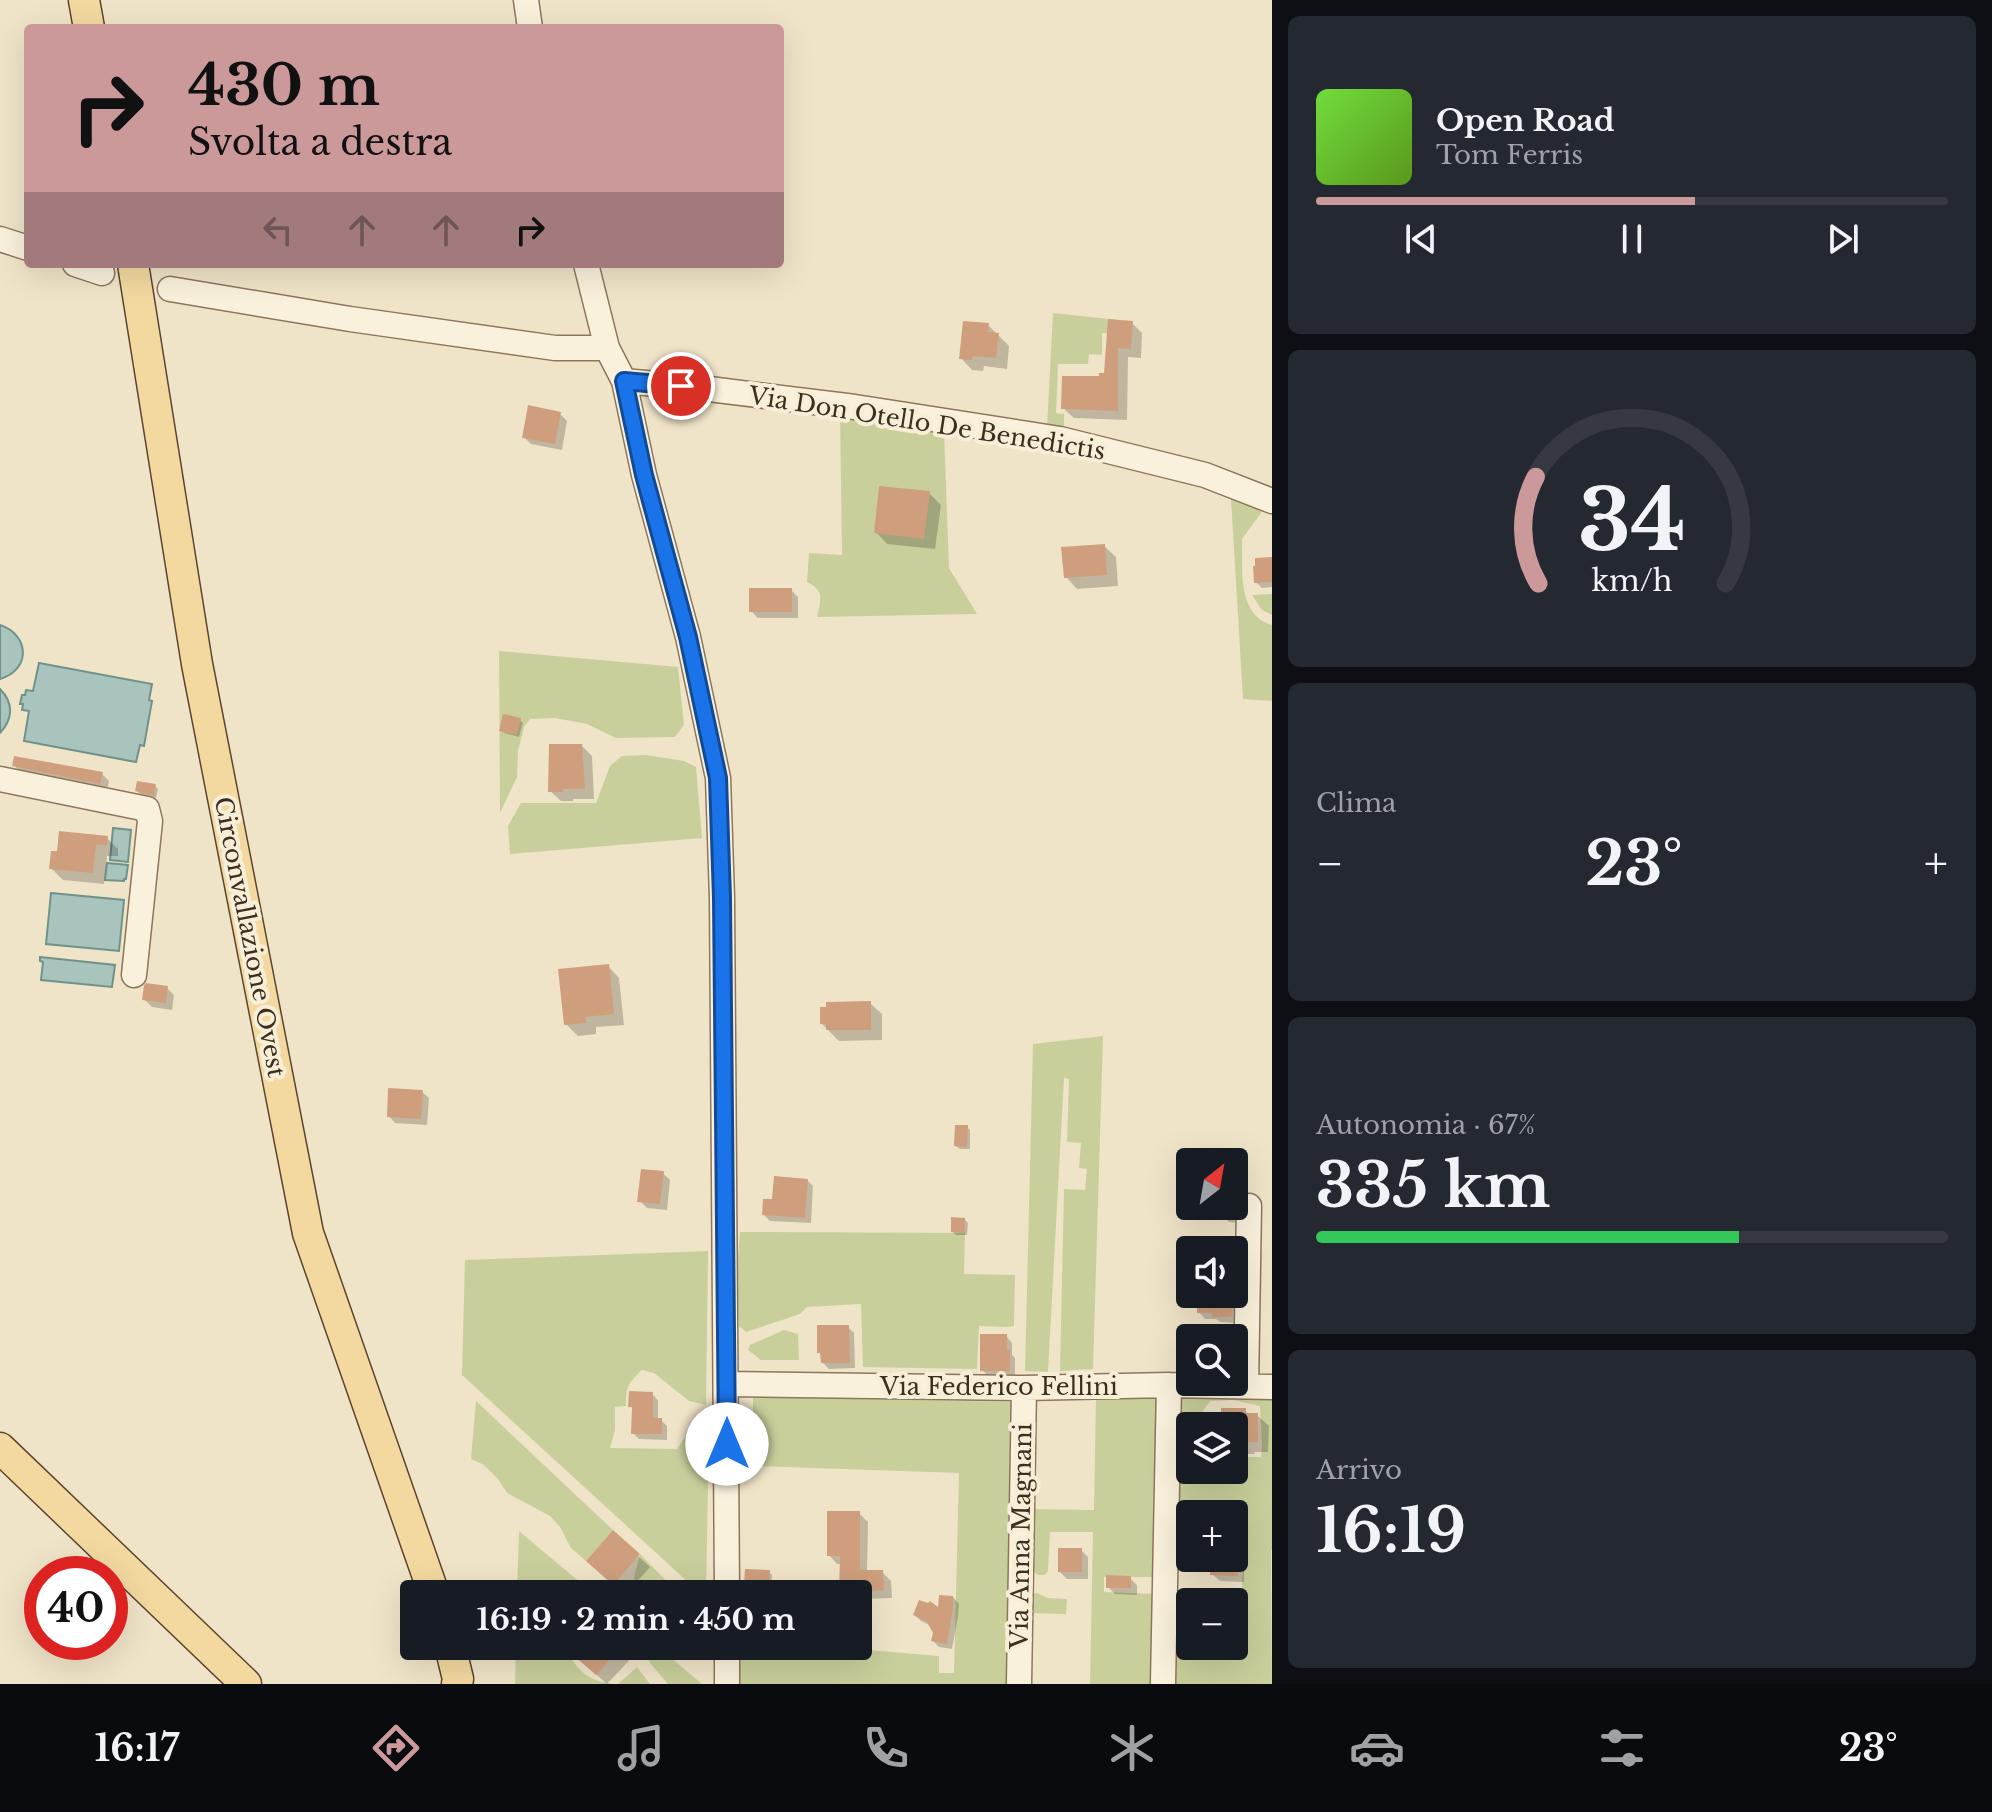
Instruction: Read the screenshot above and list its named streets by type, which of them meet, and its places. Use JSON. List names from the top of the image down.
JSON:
{
  "streets": {
    "main road": ["Circonvallazione Ovest"],
    "street": ["Via Don Otello De Benedictis", "Via Federico Fellini", "Via Anna Magnani"]
  },
  "crossings": [
    ["Via Federico Fellini", "Via Anna Magnani"]
  ],
  "north": "top right",
  "page": {
    "turn": ["430 m", "Svolta a destra"],
    "song": ["Open Road", "Tom Ferris"],
    "tile": [
      "Clima",
      ["Autonomia · 67%", "335 km"],
      ["Arrivo", "16:19"]
    ],
    "heat": ["−", "23°", "+"],
    "map_buttons": ["+", "−"],
    "limit": "40",
    "trip": "16:19 · 2 min · 450 m",
    "tabs": ["16:17", "23°"],
    "gauge": ["34", "km/h"]
  }
}
